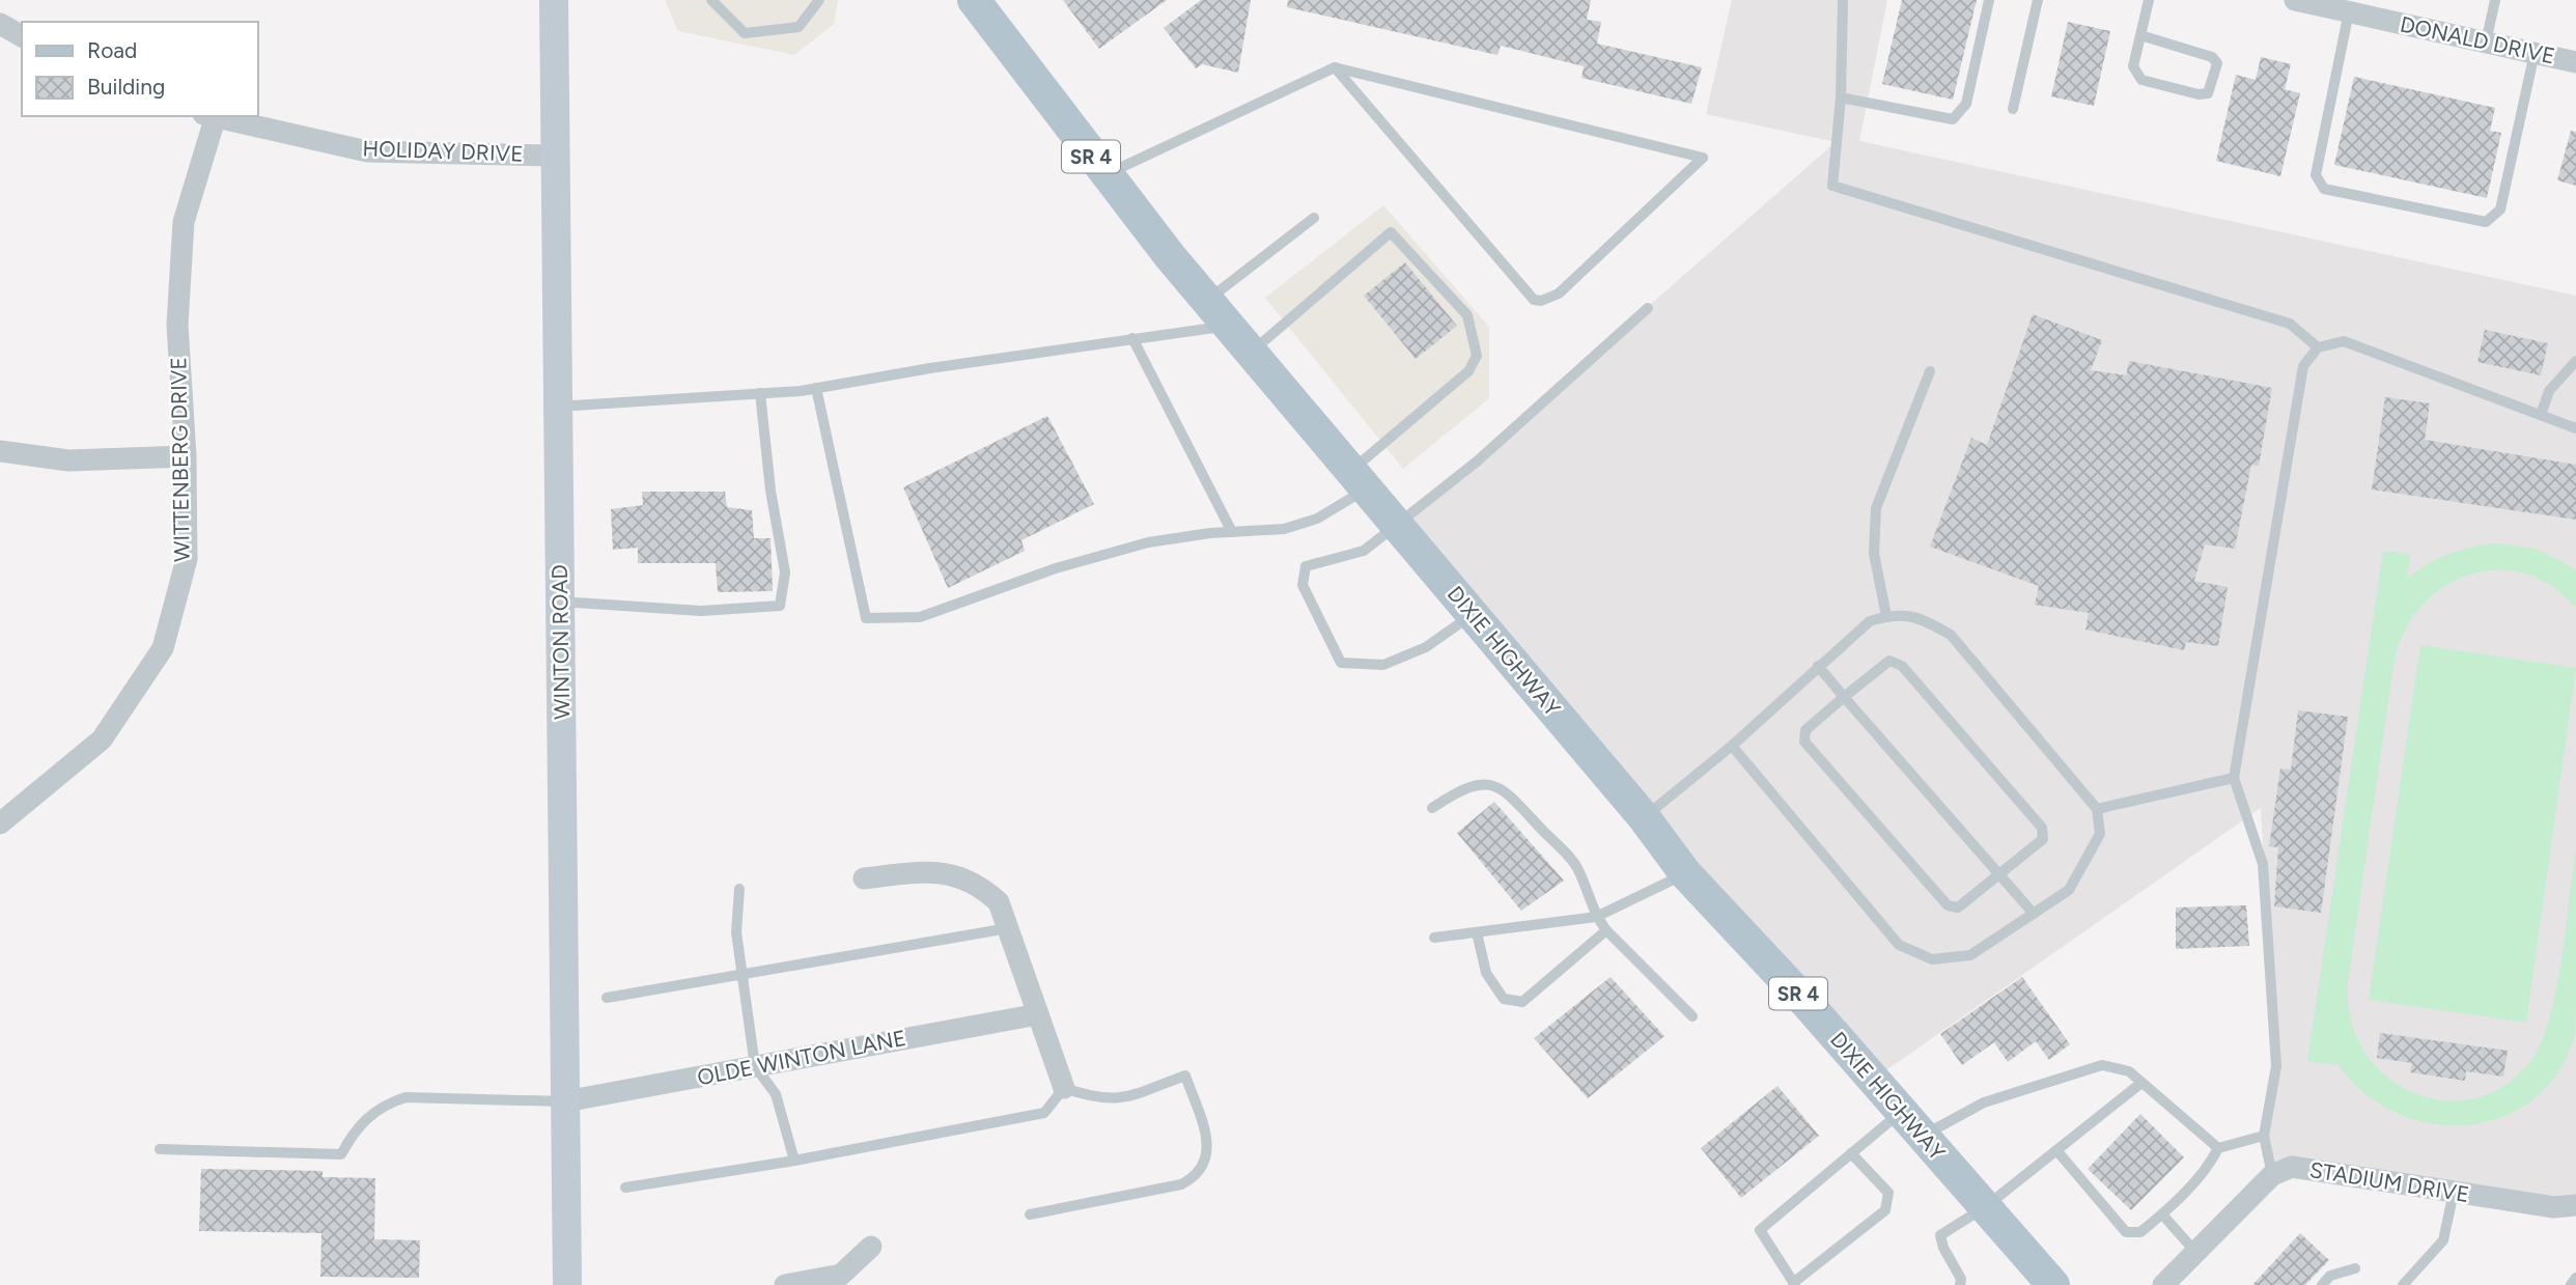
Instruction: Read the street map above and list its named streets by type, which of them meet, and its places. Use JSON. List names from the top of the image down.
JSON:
{
  "streets": {
    "main road": ["SR 4", "DIXIE HIGHWAY"],
    "street": [
      "DONALD DRIVE",
      "HOLIDAY DRIVE",
      "WITTENBERG DRIVE",
      "WINTON ROAD",
      "OLDE WINTON LANE",
      "STADIUM DRIVE"
    ]
  },
  "crossings": [
    ["HOLIDAY DRIVE", "WITTENBERG DRIVE"],
    ["HOLIDAY DRIVE", "WINTON ROAD"],
    ["WINTON ROAD", "OLDE WINTON LANE"]
  ],
  "legend": ["Road", "Building"]
}
